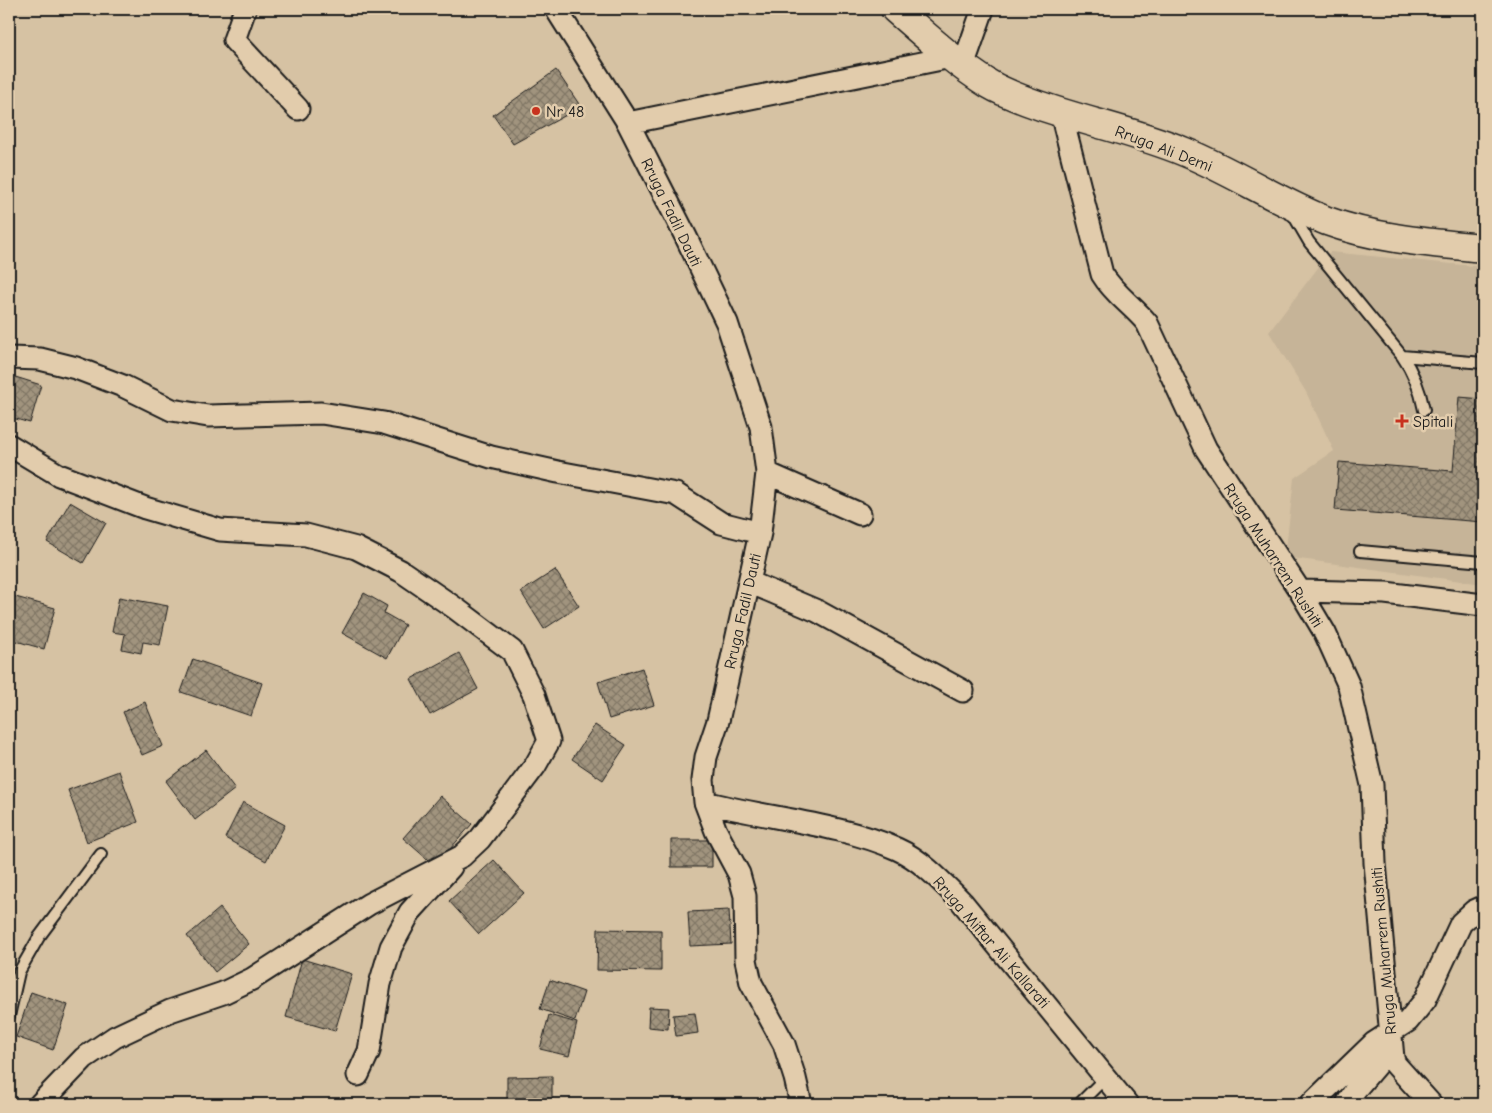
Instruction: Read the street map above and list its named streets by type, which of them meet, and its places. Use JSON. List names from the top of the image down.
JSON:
{
  "streets": {
    "main road": ["Rruga Ali Demi"],
    "street": ["Rruga Fadil Dauti", "Rruga Muharrem Rushiti", "Rruga Miftar Ali Kallarati"]
  },
  "crossings": [
    ["Rruga Ali Demi", "Rruga Muharrem Rushiti"],
    ["Rruga Fadil Dauti", "Rruga Miftar Ali Kallarati"]
  ],
  "places": {
    "other": ["Nr 48"],
    "health": ["Spitali"]
  }
}
